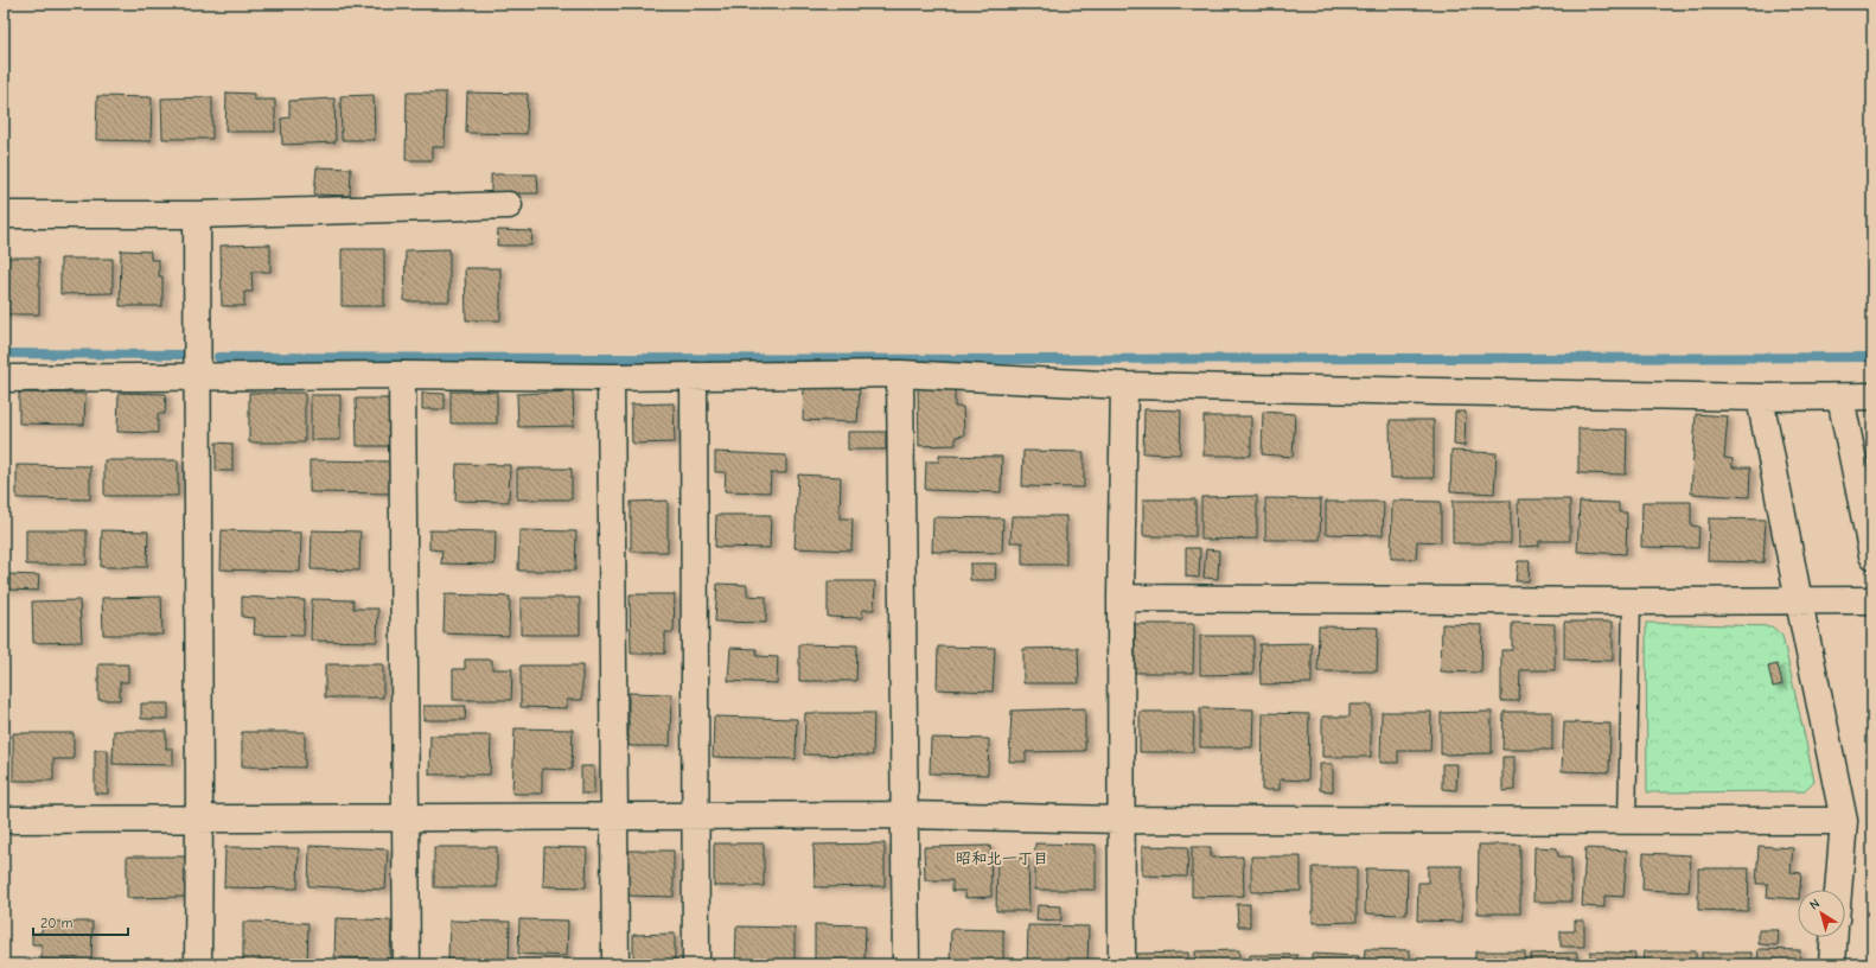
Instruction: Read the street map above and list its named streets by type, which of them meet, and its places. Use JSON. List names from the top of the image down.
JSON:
{
  "districts": ["昭和北一丁目"],
  "scale_bar": "20 m",
  "north": "top left"
}
